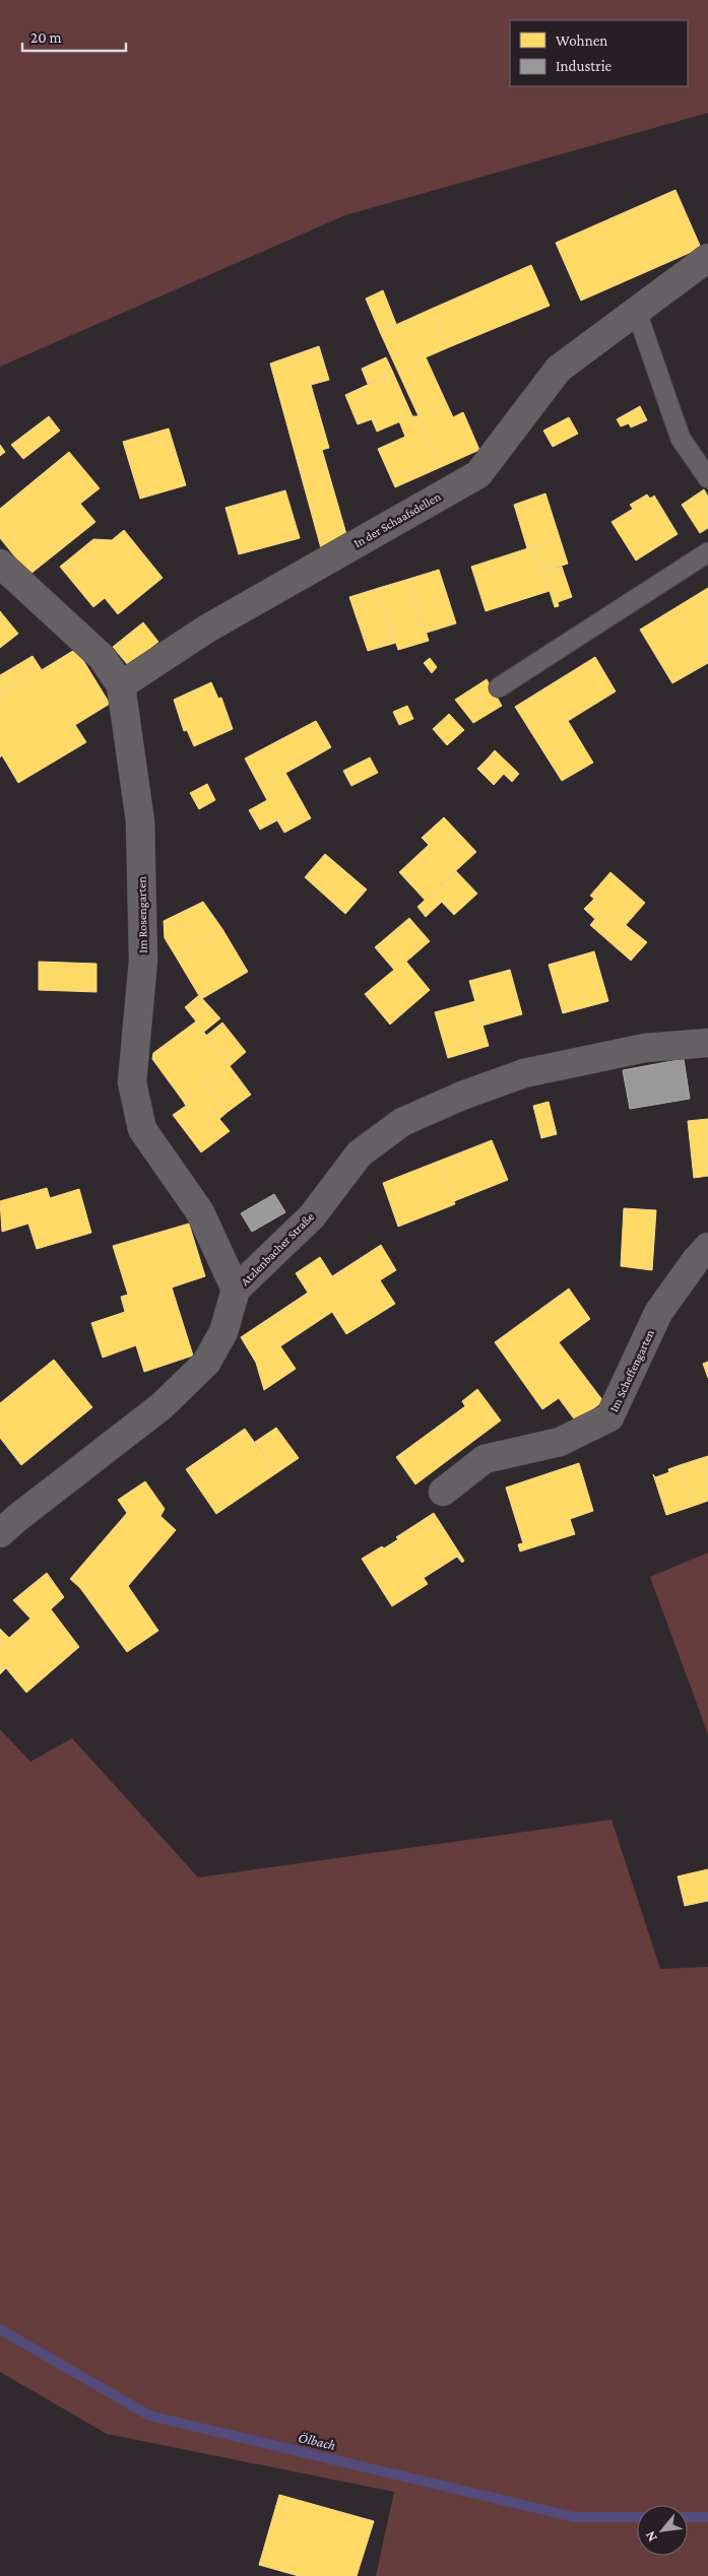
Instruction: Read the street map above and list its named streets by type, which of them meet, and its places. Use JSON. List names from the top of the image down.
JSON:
{
  "streets": {
    "street": [
      "In der Schaafsdellen",
      "Im Rosengarten",
      "Atzlenbacher Straße",
      "Im Scheffengarten"
    ]
  },
  "crossings": [
    ["In der Schaafsdellen", "Im Rosengarten"],
    ["Im Rosengarten", "Atzlenbacher Straße"]
  ],
  "water": ["Ölbach"],
  "legend": ["Wohnen", "Industrie"],
  "scale_bar": "20 m",
  "north": "bottom left"
}
